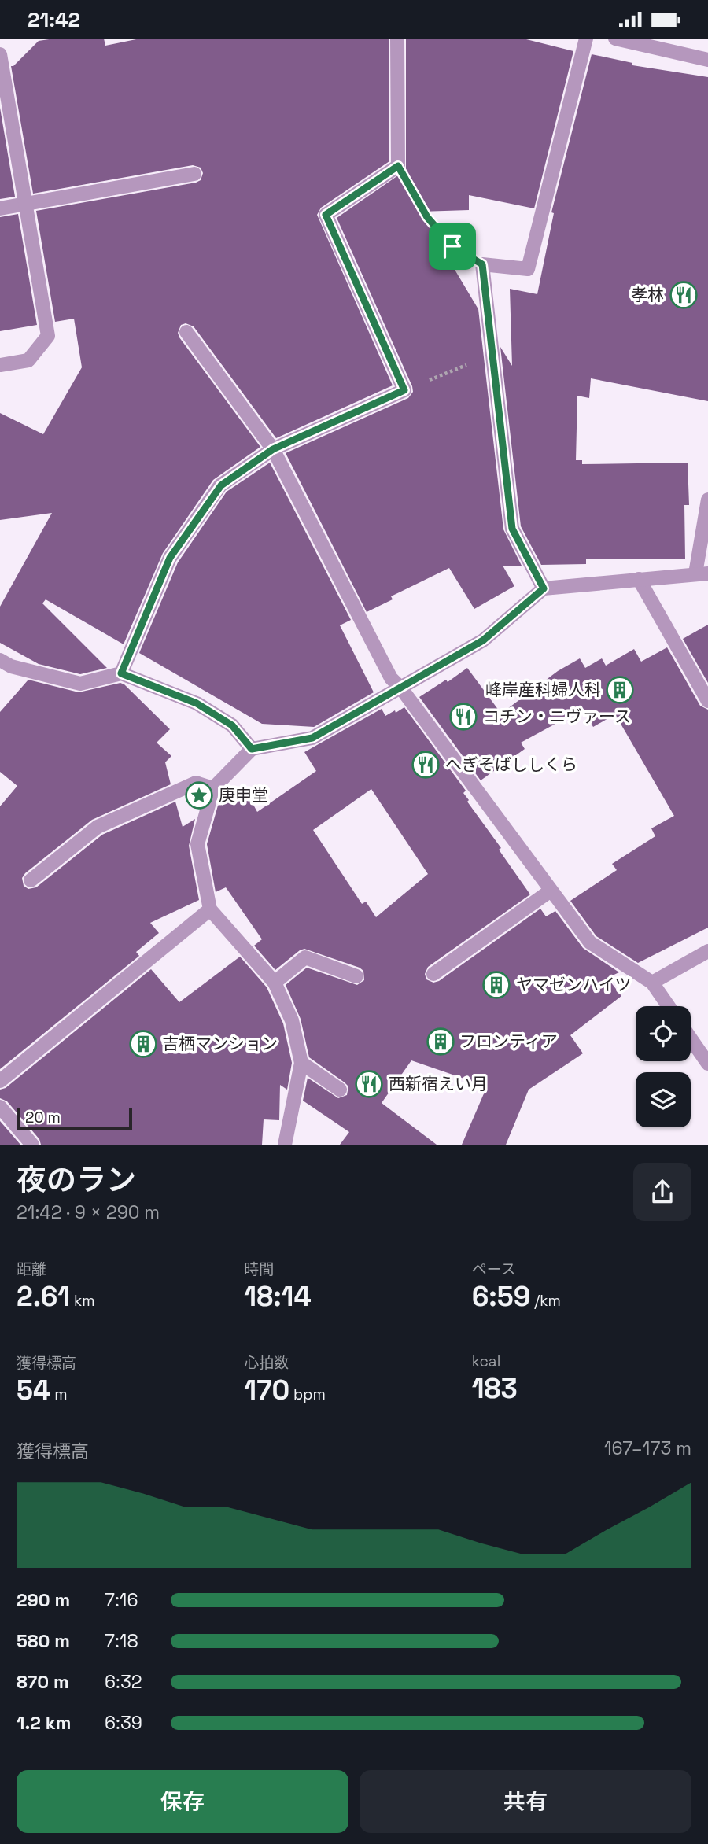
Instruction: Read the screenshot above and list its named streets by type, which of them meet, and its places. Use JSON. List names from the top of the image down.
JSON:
{
  "places": {
    "restaurant": [
      "孝林",
      "コチン・ニヴァース",
      "へぎそばししくら",
      "西新宿えい月"
    ],
    "building": [
      "峰岸産科婦人科",
      "ヤマゼンハイツ",
      "フロンティア",
      "吉栖マンション"
    ],
    "place": ["庚申堂"]
  },
  "scale_bar": "20 m",
  "page": {
    "status": "21:42",
    "scale": "20 m",
    "heading": ["夜のラン", "21:42 · 9 × 290 m"],
    "stats": [
      ["距離", "2.61 km"],
      ["時間", "18:14"],
      ["ペース", "6:59 /km"],
      ["獲得標高", "54 m"],
      ["心拍数", "170 bpm"],
      ["kcal", "183"]
    ],
    "chart": ["獲得標高", "167–173 m"],
    "list": [
      {
        "name": "290 m",
        "note": "7:16"
      },
      {
        "name": "580 m",
        "note": "7:18"
      },
      {
        "name": "870 m",
        "note": "6:32"
      },
      {
        "name": "1.2 km",
        "note": "6:39"
      }
    ],
    "buttons": ["保存", "共有"]
  }
}
